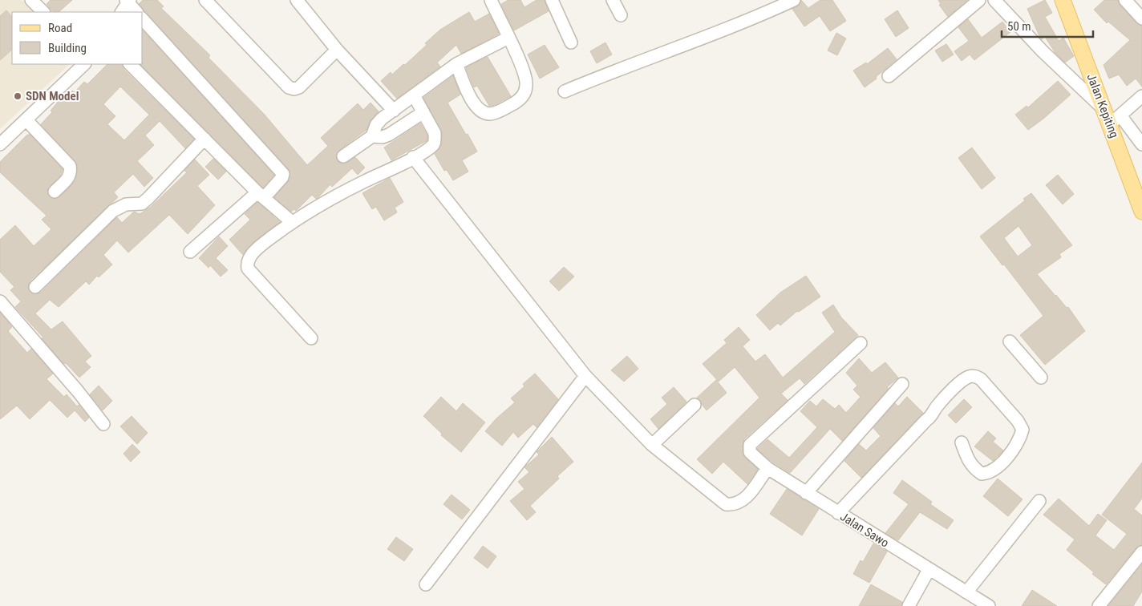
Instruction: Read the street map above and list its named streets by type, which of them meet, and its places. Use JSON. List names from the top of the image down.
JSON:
{
  "streets": {
    "main road": ["Jalan Kepiting"],
    "street": ["Jalan Sawo"]
  },
  "places": ["SDN Model"],
  "legend": ["Road", "Building"],
  "scale_bar": "50 m"
}
